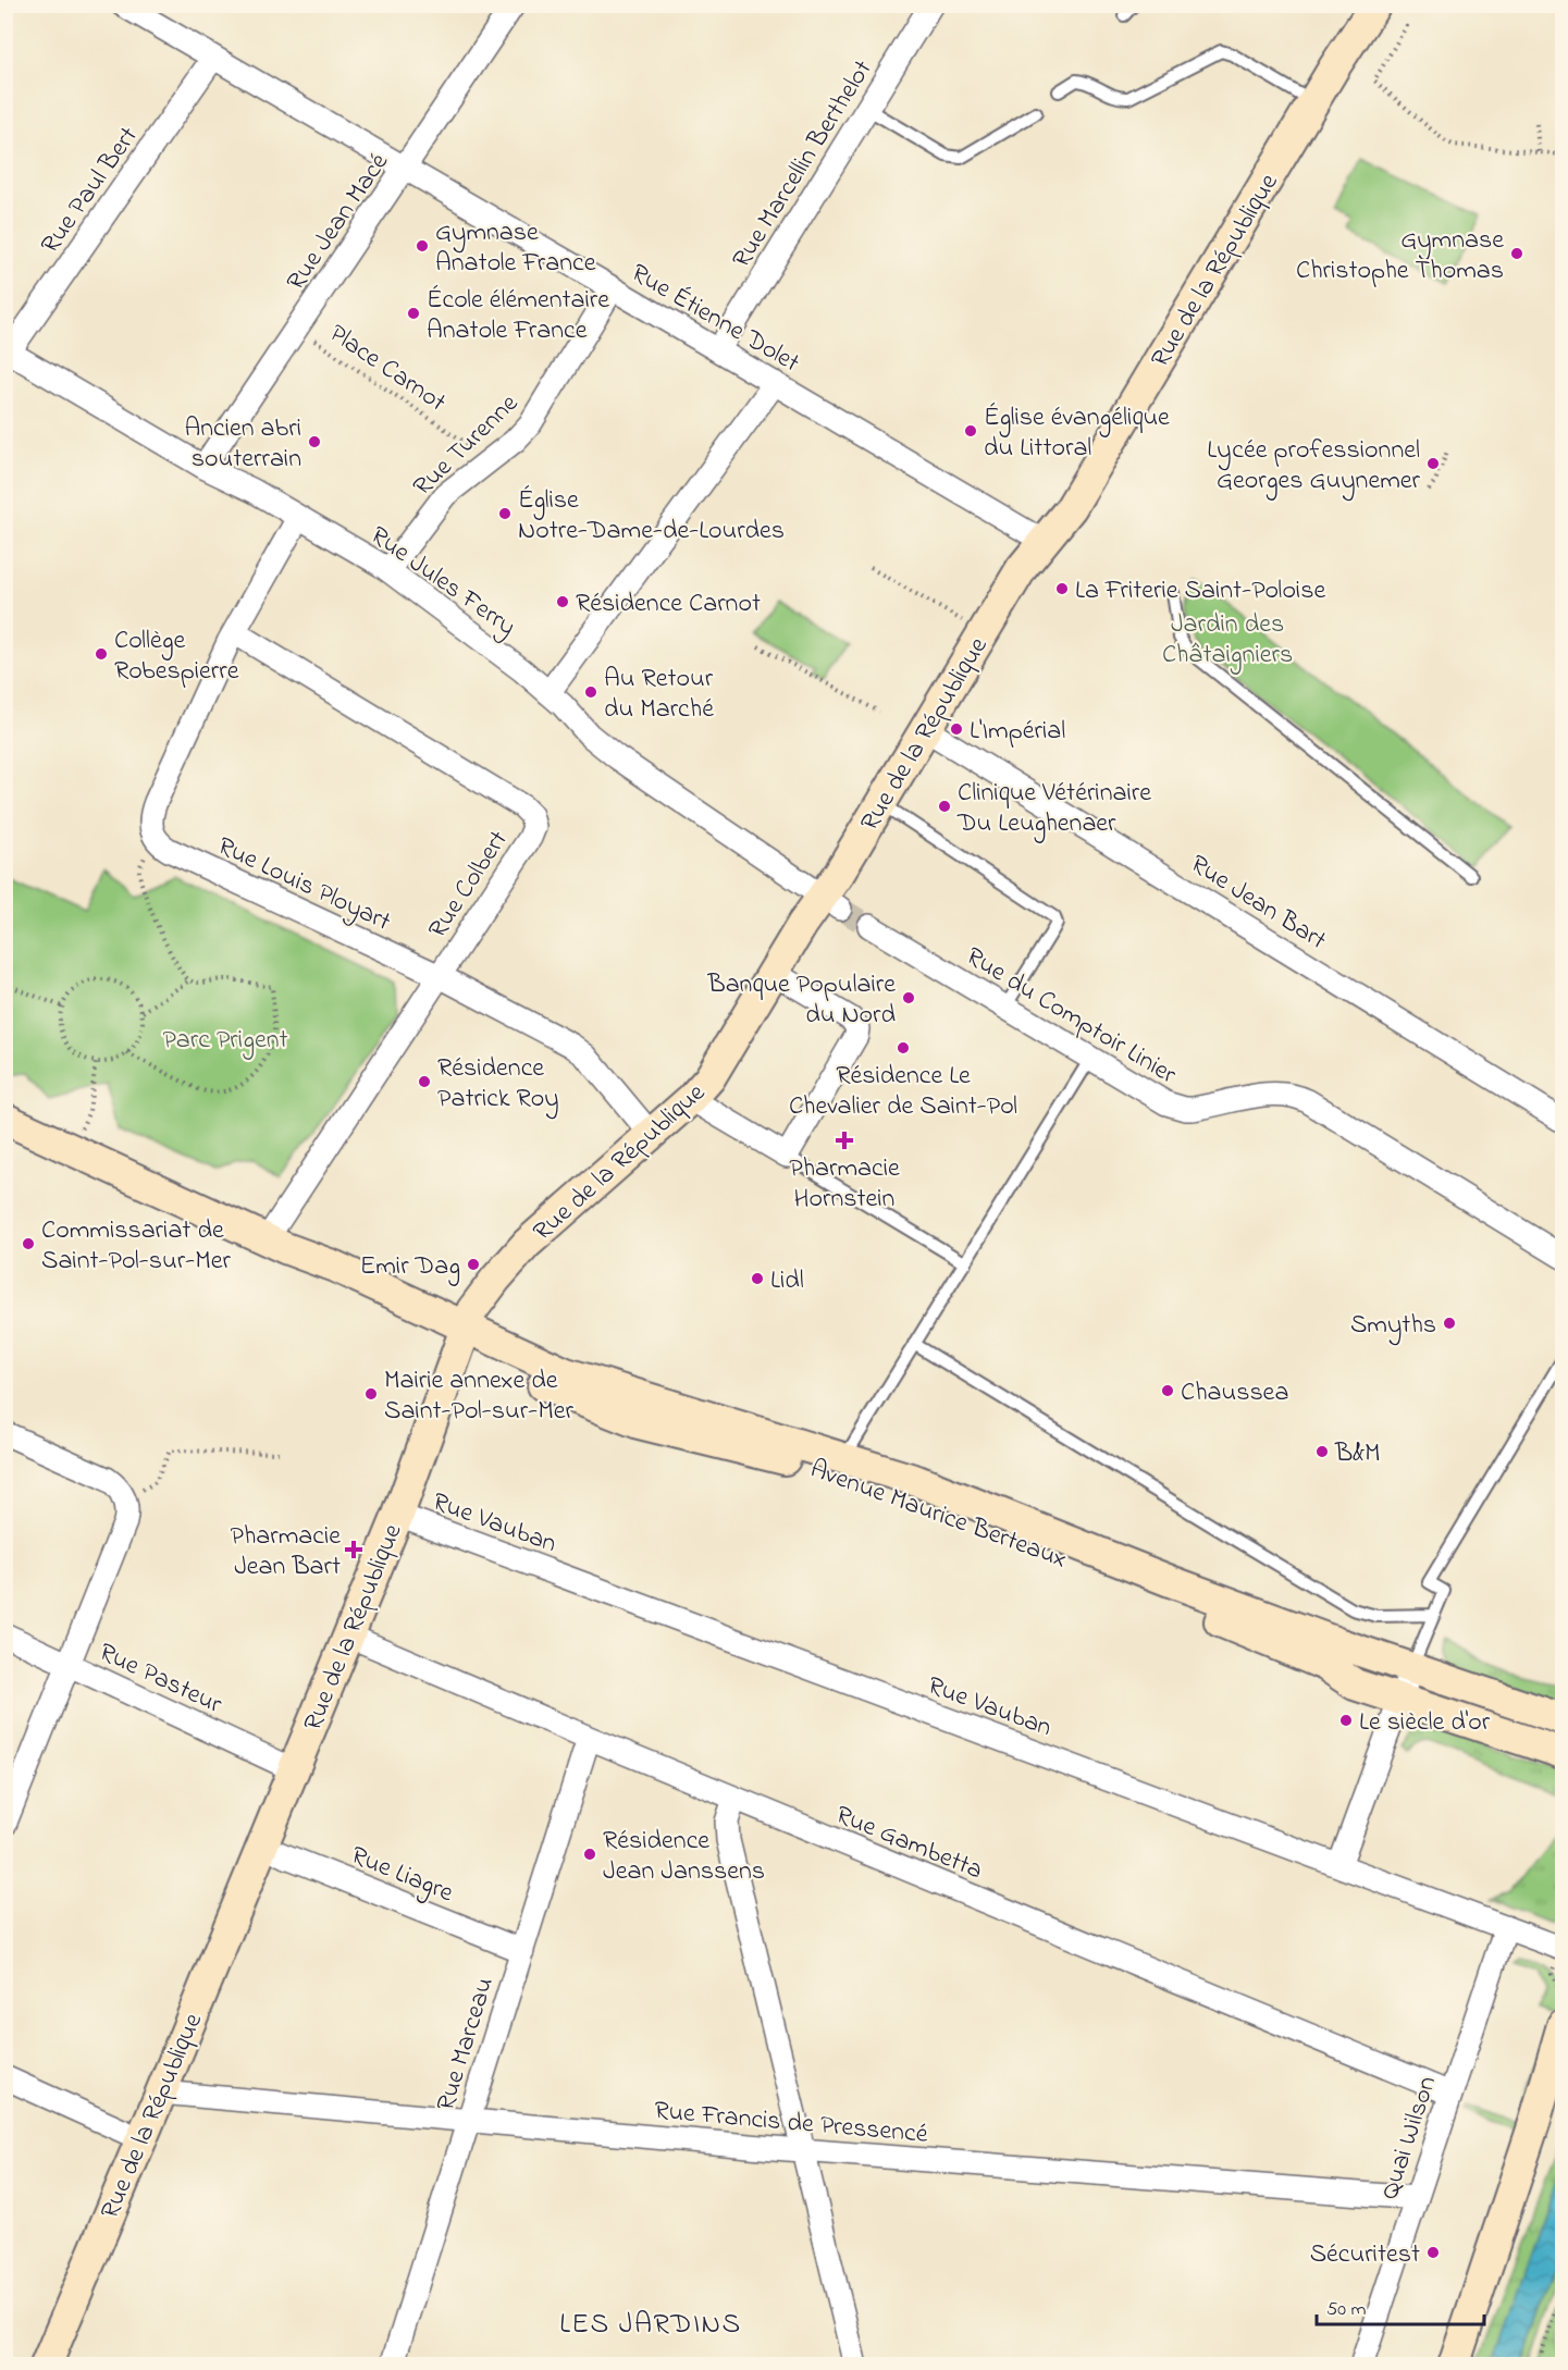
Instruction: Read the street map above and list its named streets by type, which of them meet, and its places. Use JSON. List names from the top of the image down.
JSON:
{
  "streets": {
    "street": [
      "Rue Marcellin Berthelot",
      "Rue Paul Bert",
      "Rue Jean Macé",
      "Rue de la République",
      "Rue Étienne Dolet",
      "Rue Turenne",
      "Rue Jules Ferry",
      "Rue Louis Ployart",
      "Rue Colbert",
      "Rue Jean Bart",
      "Rue du Comptoir Linier",
      "Avenue Maurice Berteaux",
      "Rue Vauban",
      "Rue Pasteur",
      "Rue Gambetta",
      "Rue Liagre",
      "Rue Marceau",
      "Rue Francis de Pressencé",
      "Quai Wilson"
    ],
    "path": ["Place Carnot"]
  },
  "crossings": [
    ["Rue Marcellin Berthelot", "Rue Étienne Dolet"],
    ["Rue Paul Bert", "Rue Étienne Dolet"],
    ["Rue Paul Bert", "Rue Jules Ferry"],
    ["Rue Jean Macé", "Rue Étienne Dolet"],
    ["Rue Jean Macé", "Place Carnot"],
    ["Rue Jean Macé", "Rue Jules Ferry"],
    ["Rue de la République", "Rue Étienne Dolet"],
    ["Rue de la République", "Rue Jules Ferry"],
    ["Rue de la République", "Rue Louis Ployart"],
    ["Rue de la République", "Rue Jean Bart"],
    ["Rue de la République", "Avenue Maurice Berteaux"],
    ["Rue de la République", "Rue Vauban"],
    ["Rue de la République", "Rue Pasteur"],
    ["Rue de la République", "Rue Gambetta"],
    ["Rue de la République", "Rue Liagre"],
    ["Rue de la République", "Rue Francis de Pressencé"],
    ["Rue Étienne Dolet", "Rue Turenne"],
    ["Place Carnot", "Rue Turenne"],
    ["Rue Turenne", "Rue Jules Ferry"],
    ["Rue Louis Ployart", "Rue Colbert"],
    ["Rue Colbert", "Avenue Maurice Berteaux"],
    ["Rue Vauban", "Quai Wilson"],
    ["Rue Gambetta", "Rue Marceau"],
    ["Rue Gambetta", "Quai Wilson"],
    ["Rue Liagre", "Rue Marceau"],
    ["Rue Marceau", "Rue Francis de Pressencé"],
    ["Rue Francis de Pressencé", "Quai Wilson"]
  ],
  "districts": ["LES JARDINS"],
  "parks": ["Jardin des Châtaigniers", "Parc Prigent"],
  "places": {
    "other": [
      "Gymnase Anatole France",
      "Gymnase Christophe Thomas",
      "École élémentaire Anatole France",
      "Église évangélique du Littoral",
      "Ancien abri souterrain",
      "Lycée professionnel Georges Guynemer",
      "Église Notre-Dame-de-Lourdes",
      "La Friterie Saint-Poloise",
      "Résidence Carnot",
      "Collège Robespierre",
      "Au Retour du Marché",
      "L'Impérial",
      "Clinique Vétérinaire Du Leughenaer",
      "Banque Populaire du Nord",
      "Résidence Le Chevalier de Saint-Pol",
      "Résidence Patrick Roy",
      "Commissariat de Saint-Pol-sur-Mer",
      "Emir Dag",
      "Lidl",
      "Smyths",
      "Chaussea",
      "Mairie annexe de Saint-Pol-sur-Mer",
      "B&M",
      "Le siècle d'or",
      "Résidence Jean Janssens",
      "Sécuritest"
    ],
    "health": ["Pharmacie Hornstein", "Pharmacie Jean Bart"]
  },
  "scale_bar": "50 m"
}
